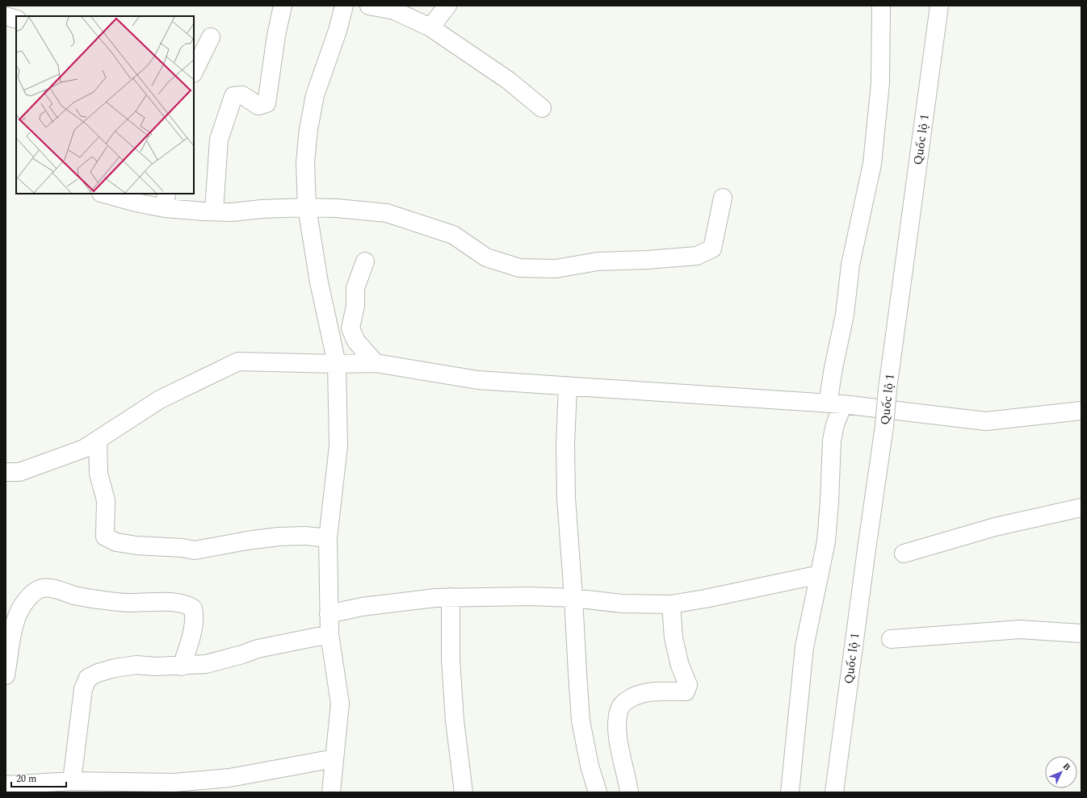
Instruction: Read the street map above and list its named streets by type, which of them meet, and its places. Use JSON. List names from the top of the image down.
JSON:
{
  "streets": {
    "main road": ["Quốc lộ 1"]
  },
  "scale_bar": "20 m",
  "north": "top right"
}
